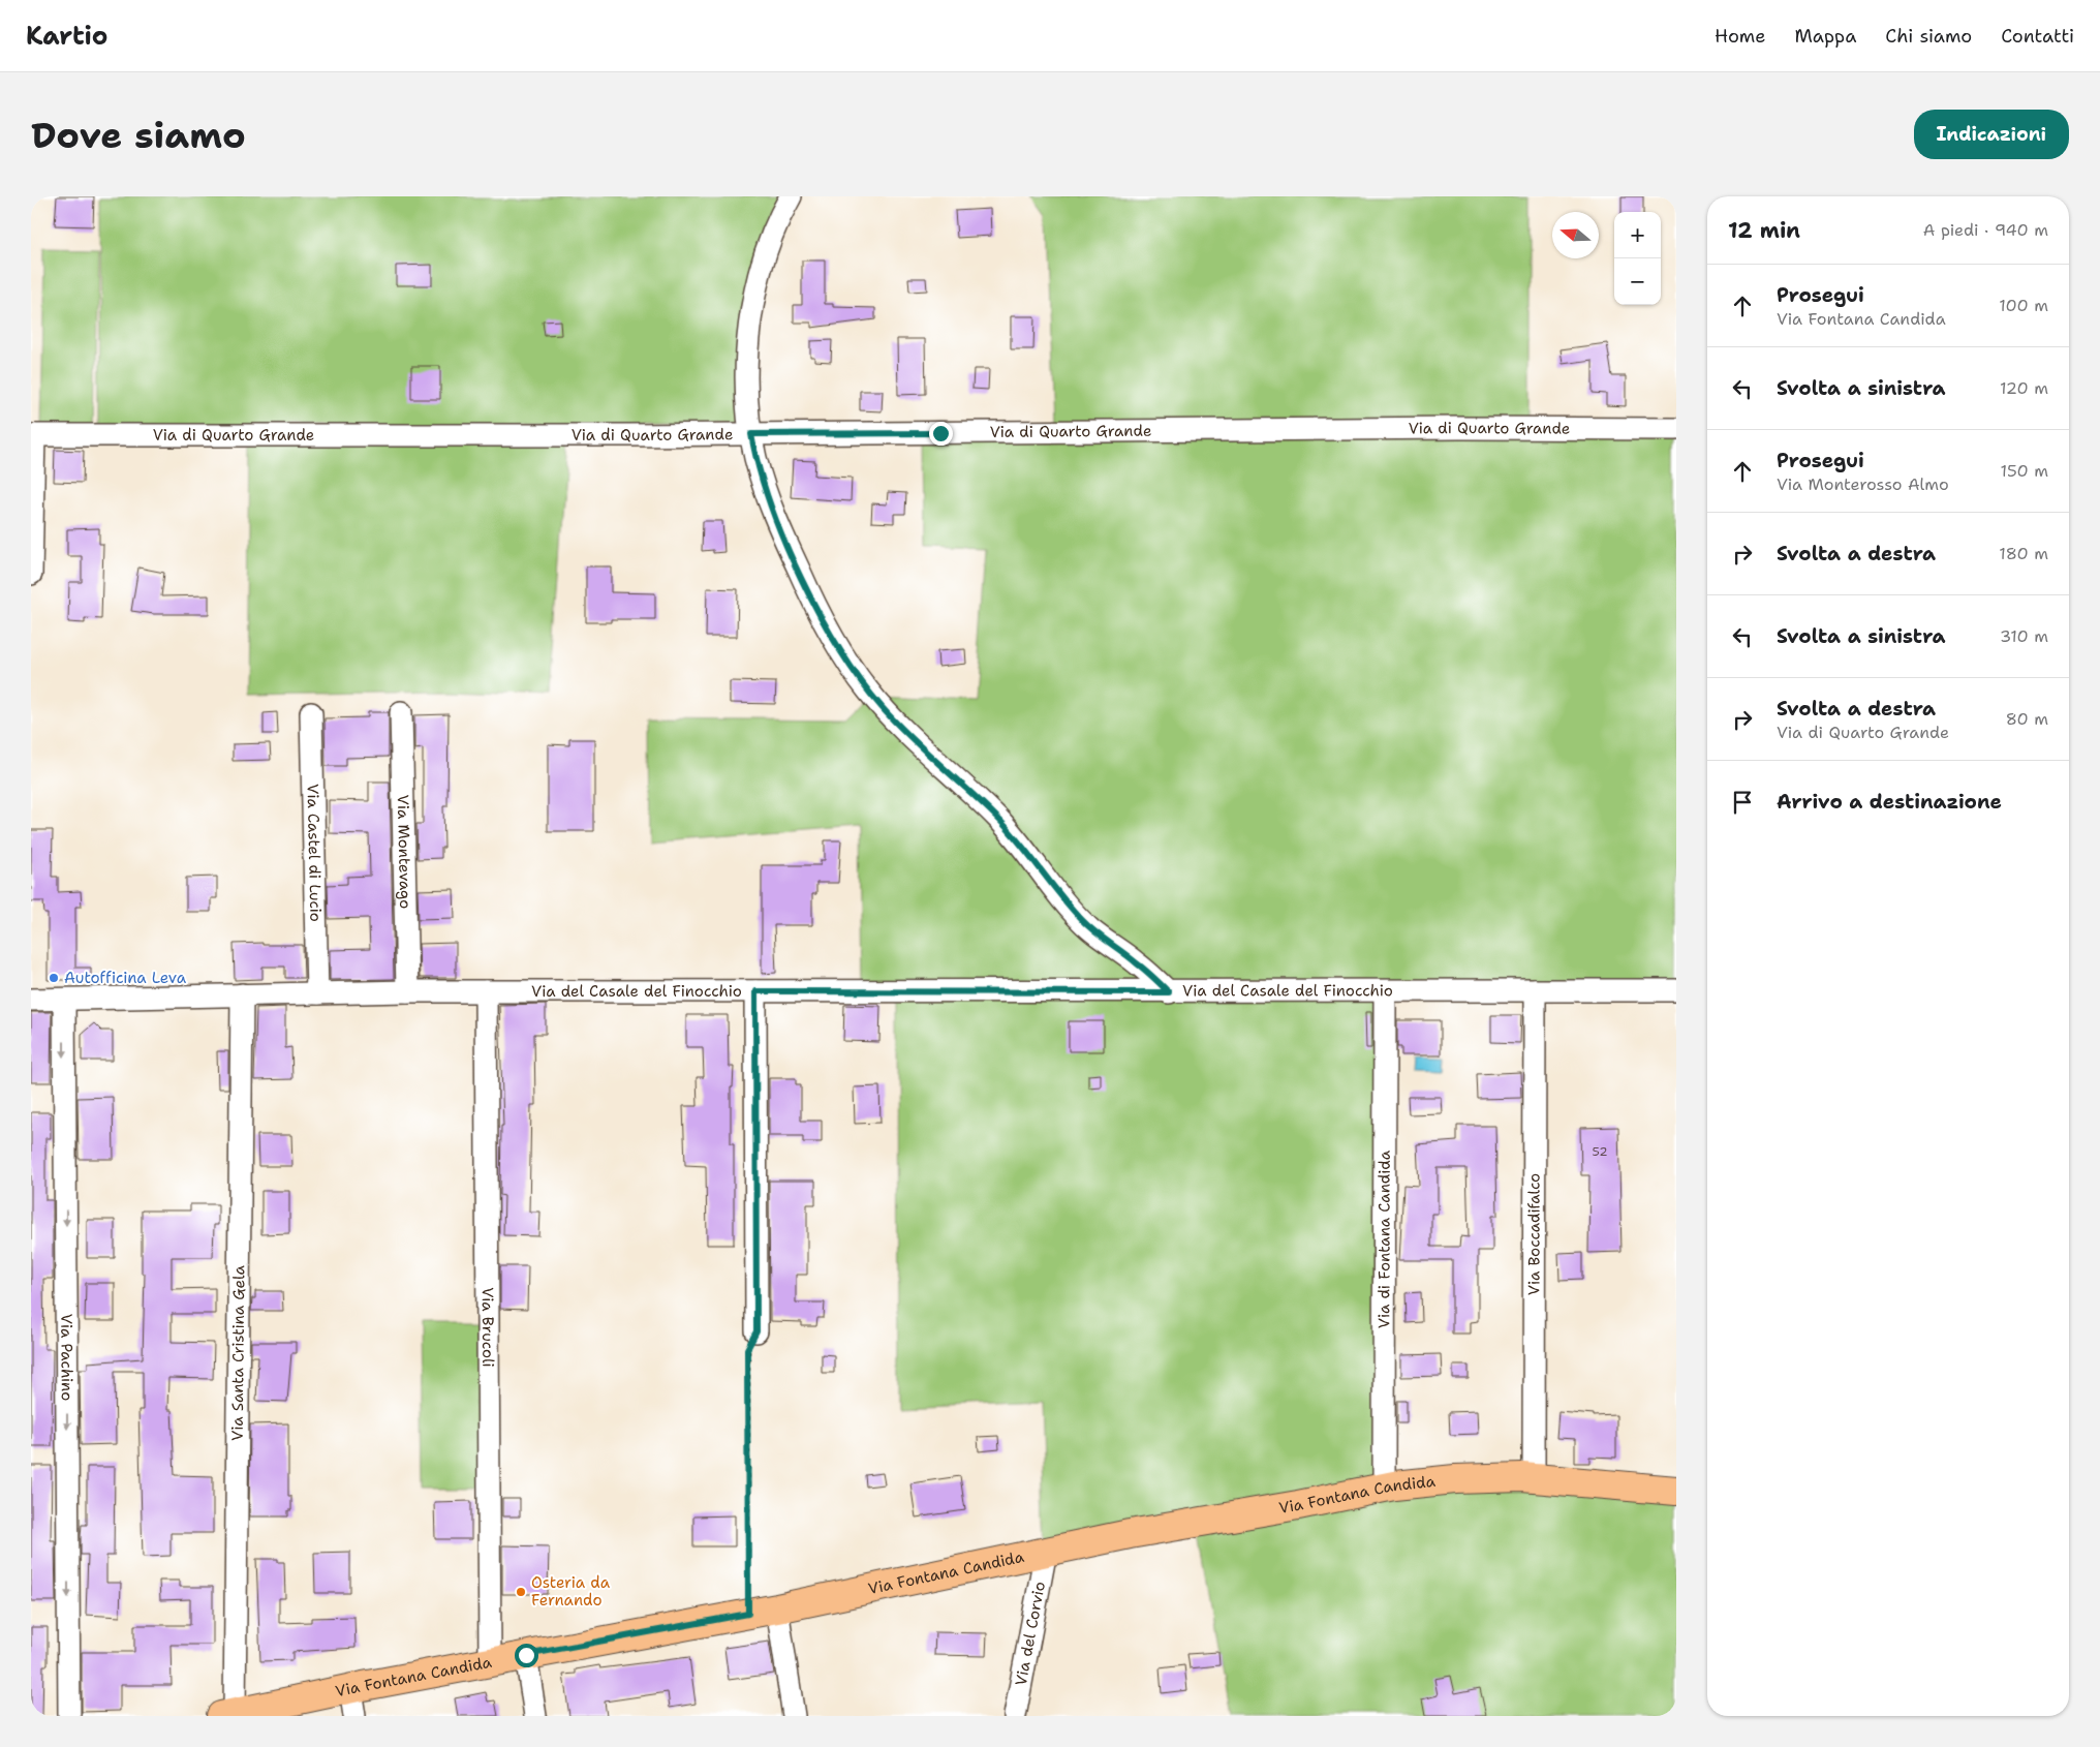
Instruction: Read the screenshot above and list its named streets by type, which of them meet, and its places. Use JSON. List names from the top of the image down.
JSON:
{
  "streets": {
    "main road": ["Via Fontana Candida"],
    "street": [
      "Via di Quarto Grande",
      "Via Montevago",
      "Via Castel di Lucio",
      "Via del Casale del Finocchio",
      "Via Boccadifalco",
      "Via di Fontana Candida",
      "Via Brucoli",
      "Via Santa Cristina Gela",
      "Via Pachino",
      "Via del Corvio"
    ]
  },
  "crossings": [
    ["Via Montevago", "Via del Casale del Finocchio"],
    ["Via Castel di Lucio", "Via del Casale del Finocchio"],
    ["Via del Casale del Finocchio", "Via Boccadifalco"],
    ["Via del Casale del Finocchio", "Via di Fontana Candida"],
    ["Via del Casale del Finocchio", "Via Brucoli"],
    ["Via del Casale del Finocchio", "Via Santa Cristina Gela"],
    ["Via del Casale del Finocchio", "Via Pachino"],
    ["Via Boccadifalco", "Via Fontana Candida"],
    ["Via di Fontana Candida", "Via Fontana Candida"],
    ["Via Brucoli", "Via Fontana Candida"],
    ["Via Santa Cristina Gela", "Via Fontana Candida"],
    ["Via Fontana Candida", "Via del Corvio"]
  ],
  "one_way": ["Via Pachino"],
  "places": ["Autofficina Leva", "Osteria da Fernando"],
  "house_numbers": ["52"],
  "north": "left",
  "page": {
    "header": "Kartio",
    "nav": [
      "Home",
      "Mappa",
      "Chi siamo",
      "Contatti"
    ],
    "buttons": "Indicazioni",
    "title": "Dove siamo",
    "heading": ["12 min", "A piedi · 940 m"],
    "map_buttons": ["+", "−"],
    "list": [
      ["Prosegui", "Via Fontana Candida", "100 m"],
      ["Svolta a sinistra", "120 m"],
      ["Prosegui", "Via Monterosso Almo", "150 m"],
      ["Svolta a destra", "180 m"],
      ["Svolta a sinistra", "310 m"],
      ["Svolta a destra", "Via di Quarto Grande", "80 m"],
      "Arrivo a destinazione"
    ]
  }
}
